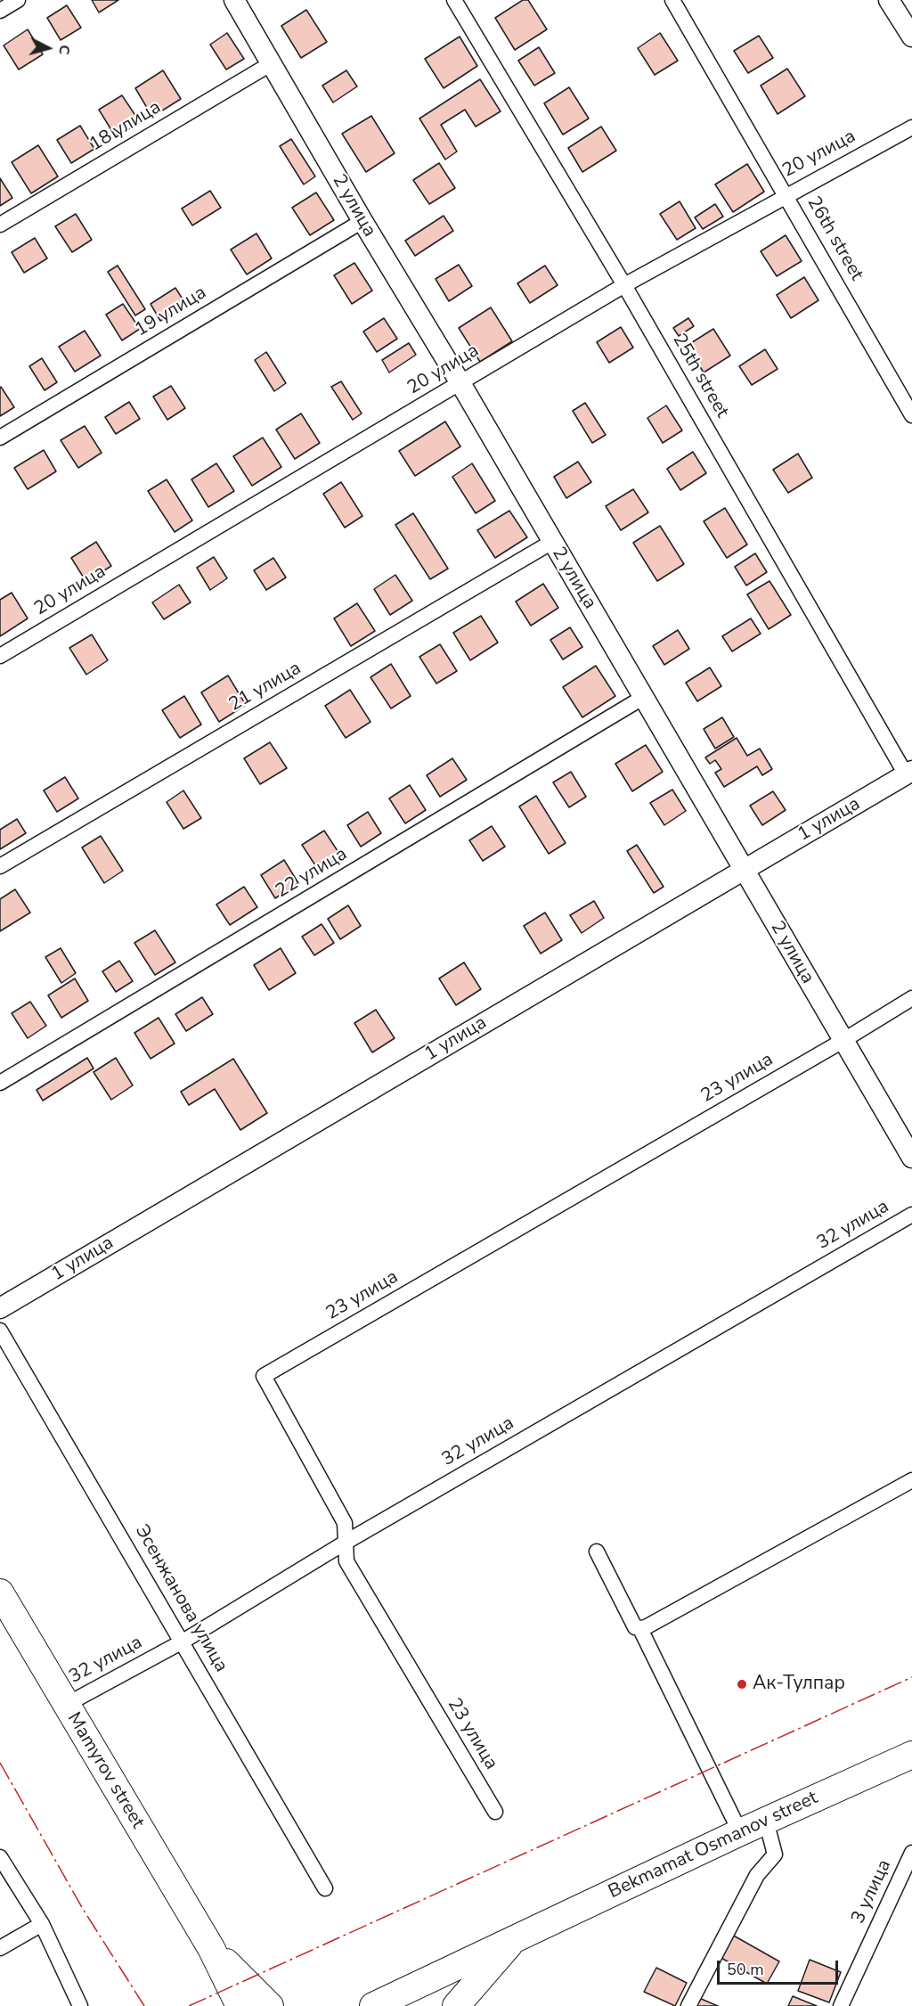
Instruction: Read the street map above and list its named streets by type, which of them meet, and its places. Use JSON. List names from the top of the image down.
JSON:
{
  "streets": {
    "highway": ["Mamyrov street", "Bekmamat Osmanov street"],
    "street": [
      "18 улица",
      "20 улица",
      "2 улица",
      "26th street",
      "19 улица",
      "25th street",
      "21 улица",
      "1 улица",
      "22 улица",
      "23 улица",
      "32 улица",
      "Эсенжанова улица",
      "3 улица"
    ]
  },
  "crossings": [
    ["18 улица", "2 улица"],
    ["20 улица", "2 улица"],
    ["20 улица", "26th street"],
    ["20 улица", "25th street"],
    ["2 улица", "19 улица"],
    ["2 улица", "21 улица"],
    ["2 улица", "1 улица"],
    ["2 улица", "22 улица"],
    ["2 улица", "23 улица"],
    ["25th street", "1 улица"],
    ["23 улица", "32 улица"],
    ["32 улица", "Эсенжанова улица"],
    ["32 улица", "Mamyrov street"]
  ],
  "places": ["Ак-Тулпар"],
  "scale_bar": "50 m",
  "north": "right"
}
